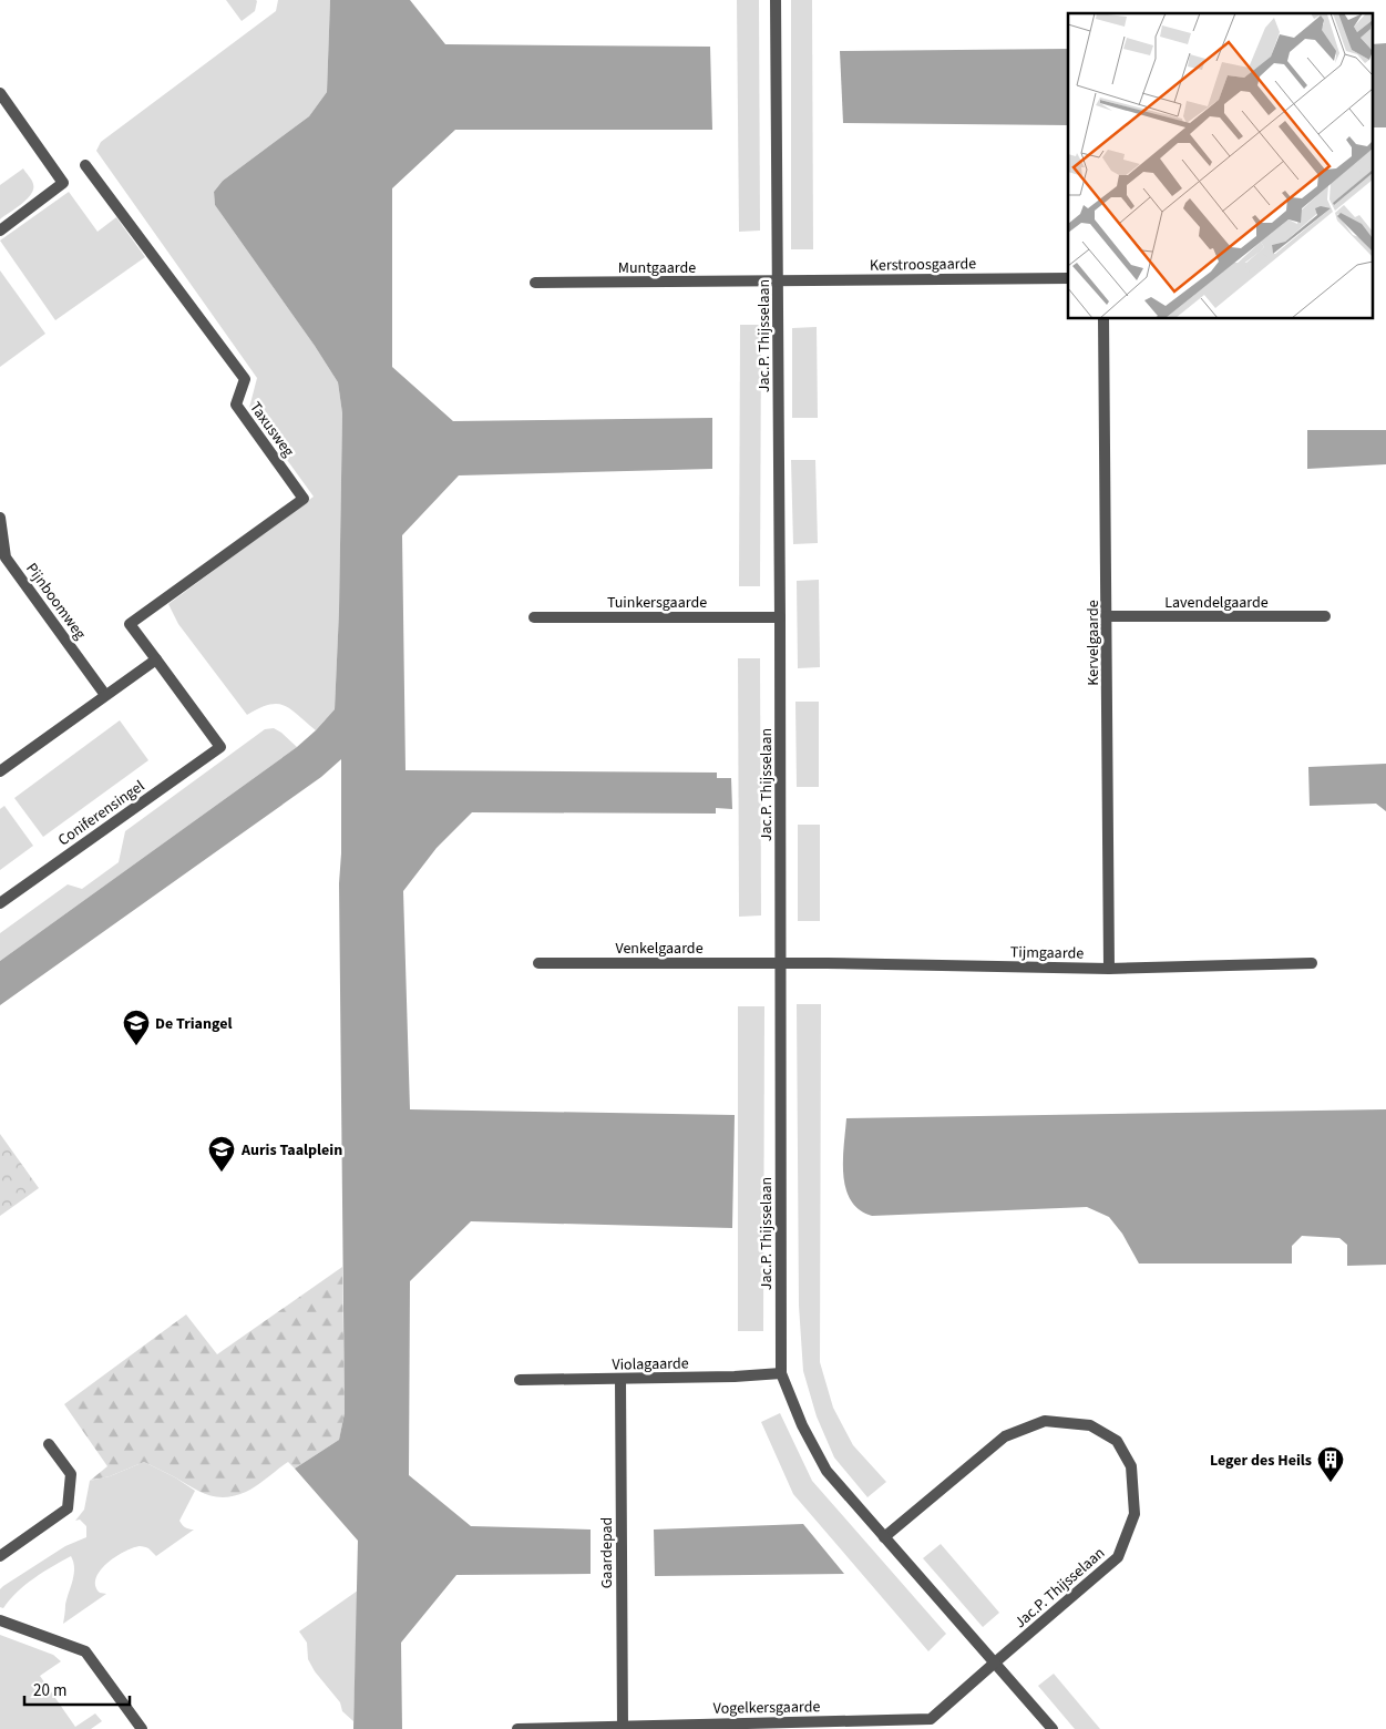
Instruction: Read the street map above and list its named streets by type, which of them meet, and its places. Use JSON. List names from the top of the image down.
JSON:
{
  "streets": {
    "street": [
      "Kerstroosgaarde",
      "Muntgaarde",
      "Jac.P. Thijsselaan",
      "Taxusweg",
      "Pijnboomweg",
      "Tuinkersgaarde",
      "Lavendelgaarde",
      "Kervelgaarde",
      "Coniferensingel",
      "Venkelgaarde",
      "Tijmgaarde",
      "Violagaarde",
      "Gaardepad",
      "Vogelkersgaarde"
    ]
  },
  "crossings": [
    ["Kerstroosgaarde", "Muntgaarde"],
    ["Kerstroosgaarde", "Jac.P. Thijsselaan"],
    ["Muntgaarde", "Jac.P. Thijsselaan"],
    ["Jac.P. Thijsselaan", "Tuinkersgaarde"],
    ["Jac.P. Thijsselaan", "Venkelgaarde"],
    ["Jac.P. Thijsselaan", "Tijmgaarde"],
    ["Jac.P. Thijsselaan", "Violagaarde"],
    ["Jac.P. Thijsselaan", "Vogelkersgaarde"],
    ["Taxusweg", "Coniferensingel"],
    ["Lavendelgaarde", "Kervelgaarde"],
    ["Kervelgaarde", "Tijmgaarde"],
    ["Venkelgaarde", "Tijmgaarde"],
    ["Violagaarde", "Gaardepad"],
    ["Gaardepad", "Vogelkersgaarde"]
  ],
  "places": {
    "school or university": ["De Triangel", "Auris Taalplein"],
    "building": ["Leger des Heils"]
  },
  "scale_bar": "20 m"
}
